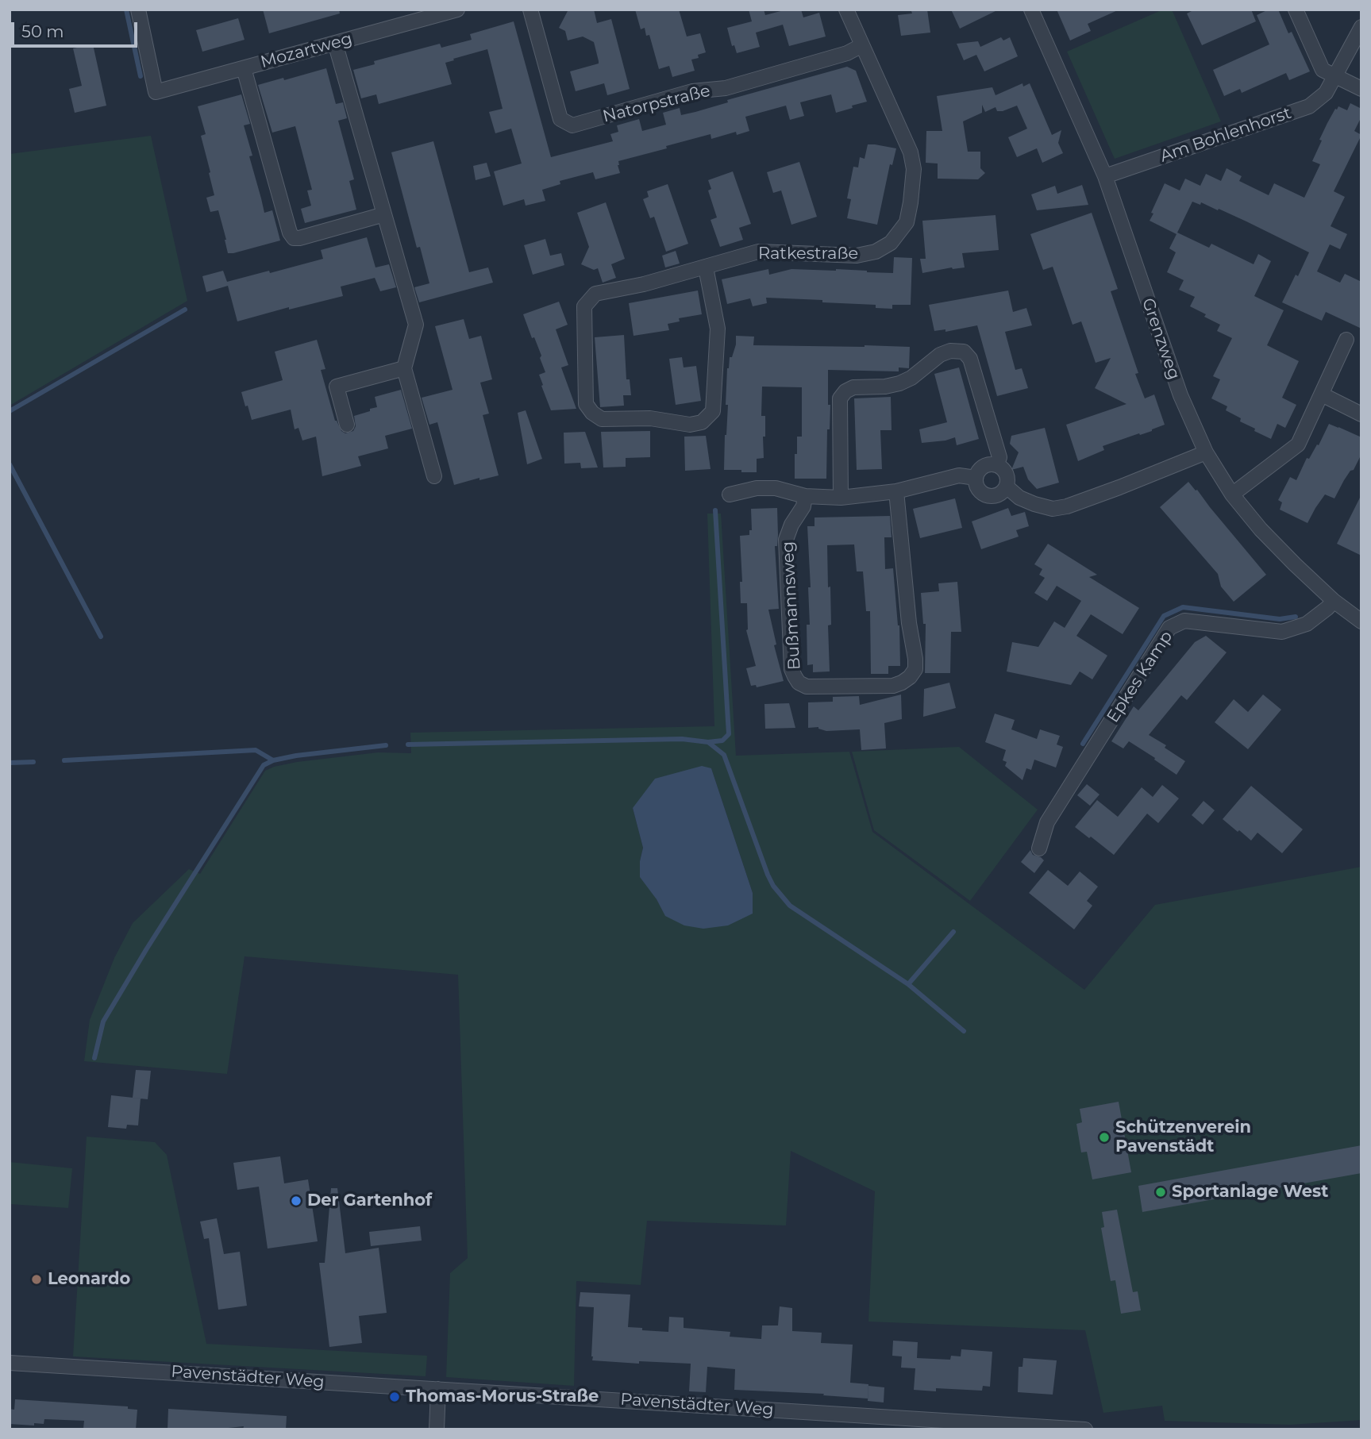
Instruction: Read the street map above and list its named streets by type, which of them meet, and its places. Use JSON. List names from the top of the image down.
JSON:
{
  "streets": {
    "street": [
      "Mozartweg",
      "Natorpstraße",
      "Am Bohlenhorst",
      "Ratkestraße",
      "Grenzweg",
      "Bußmannsweg",
      "Epkes Kamp",
      "Pavenstädter Weg"
    ]
  },
  "crossings": [
    ["Natorpstraße", "Ratkestraße"],
    ["Am Bohlenhorst", "Grenzweg"],
    ["Grenzweg", "Epkes Kamp"]
  ],
  "places": [
    "Schützenverein Pavenstädt",
    "Sportanlage West",
    "Der Gartenhof",
    "Leonardo",
    "Thomas-Morus-Straße"
  ],
  "scale_bar": "50 m"
}
